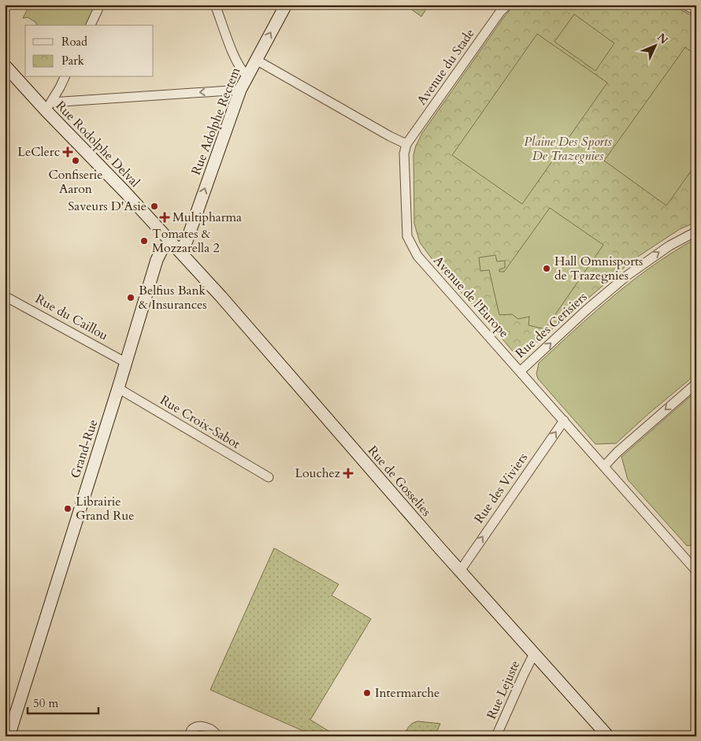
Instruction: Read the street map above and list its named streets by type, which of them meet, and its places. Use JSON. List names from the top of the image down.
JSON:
{
  "streets": {
    "main road": [
      "Rue Adolphe Rectem",
      "Rue Rodolphe Delval",
      "Grand-Rue",
      "Rue de Gosselies"
    ],
    "street": [
      "Avenue du Stade",
      "Avenue de l'Europe",
      "Rue du Caillou",
      "Rue des Cerisiers",
      "Rue Croix-Sabot",
      "Rue des Viviers",
      "Rue Lejuste"
    ]
  },
  "crossings": [
    ["Avenue du Stade", "Avenue de l'Europe"],
    ["Rue Adolphe Rectem", "Rue de Gosselies"],
    ["Rue Rodolphe Delval", "Grand-Rue"],
    ["Rue Rodolphe Delval", "Rue de Gosselies"],
    ["Avenue de l'Europe", "Rue des Cerisiers"],
    ["Avenue de l'Europe", "Rue des Viviers"],
    ["Rue du Caillou", "Grand-Rue"],
    ["Rue Croix-Sabot", "Grand-Rue"],
    ["Grand-Rue", "Rue de Gosselies"],
    ["Rue de Gosselies", "Rue des Viviers"],
    ["Rue de Gosselies", "Rue Lejuste"]
  ],
  "one_way": ["Rue Adolphe Rectem", "Rue des Cerisiers", "Rue des Viviers"],
  "parks": ["Plaine Des Sports De Trazegnies"],
  "places": {
    "health": ["LeClerc", "Multipharma", "Louchez"],
    "other": [
      "Confiserie Aaron",
      "Saveurs D'Asie",
      "Tomates & Mozzarella 2",
      "Hall Omnisports de Trazegnies",
      "Belfius Bank & Insurances",
      "Librairie Grand Rue",
      "Intermarche"
    ]
  },
  "legend": ["Road", "Park"],
  "scale_bar": "50 m",
  "north": "top right"
}
